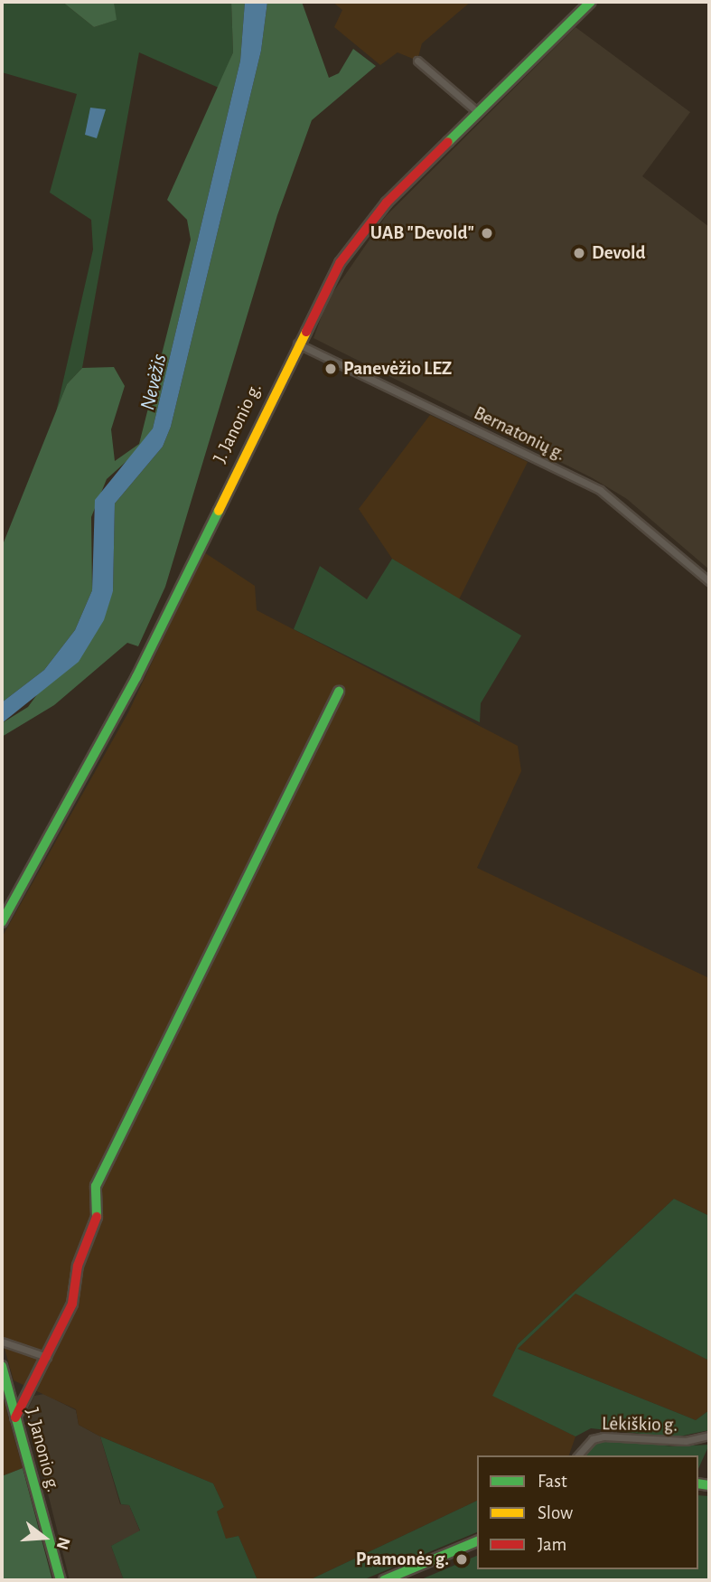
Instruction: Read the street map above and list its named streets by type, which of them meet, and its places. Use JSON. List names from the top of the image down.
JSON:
{
  "streets": {
    "street": ["J. Janonio g.", "Bernatonių g.", "Lėkiškio g."]
  },
  "crossings": [
    ["J. Janonio g.", "Bernatonių g."]
  ],
  "water": ["Nevėžis"],
  "places": [
    "UAB \"Devold\"",
    "Devold",
    "Panevėžio LEZ",
    "Pramonės g."
  ],
  "legend": ["Fast", "Slow", "Jam"],
  "north": "right"
}
